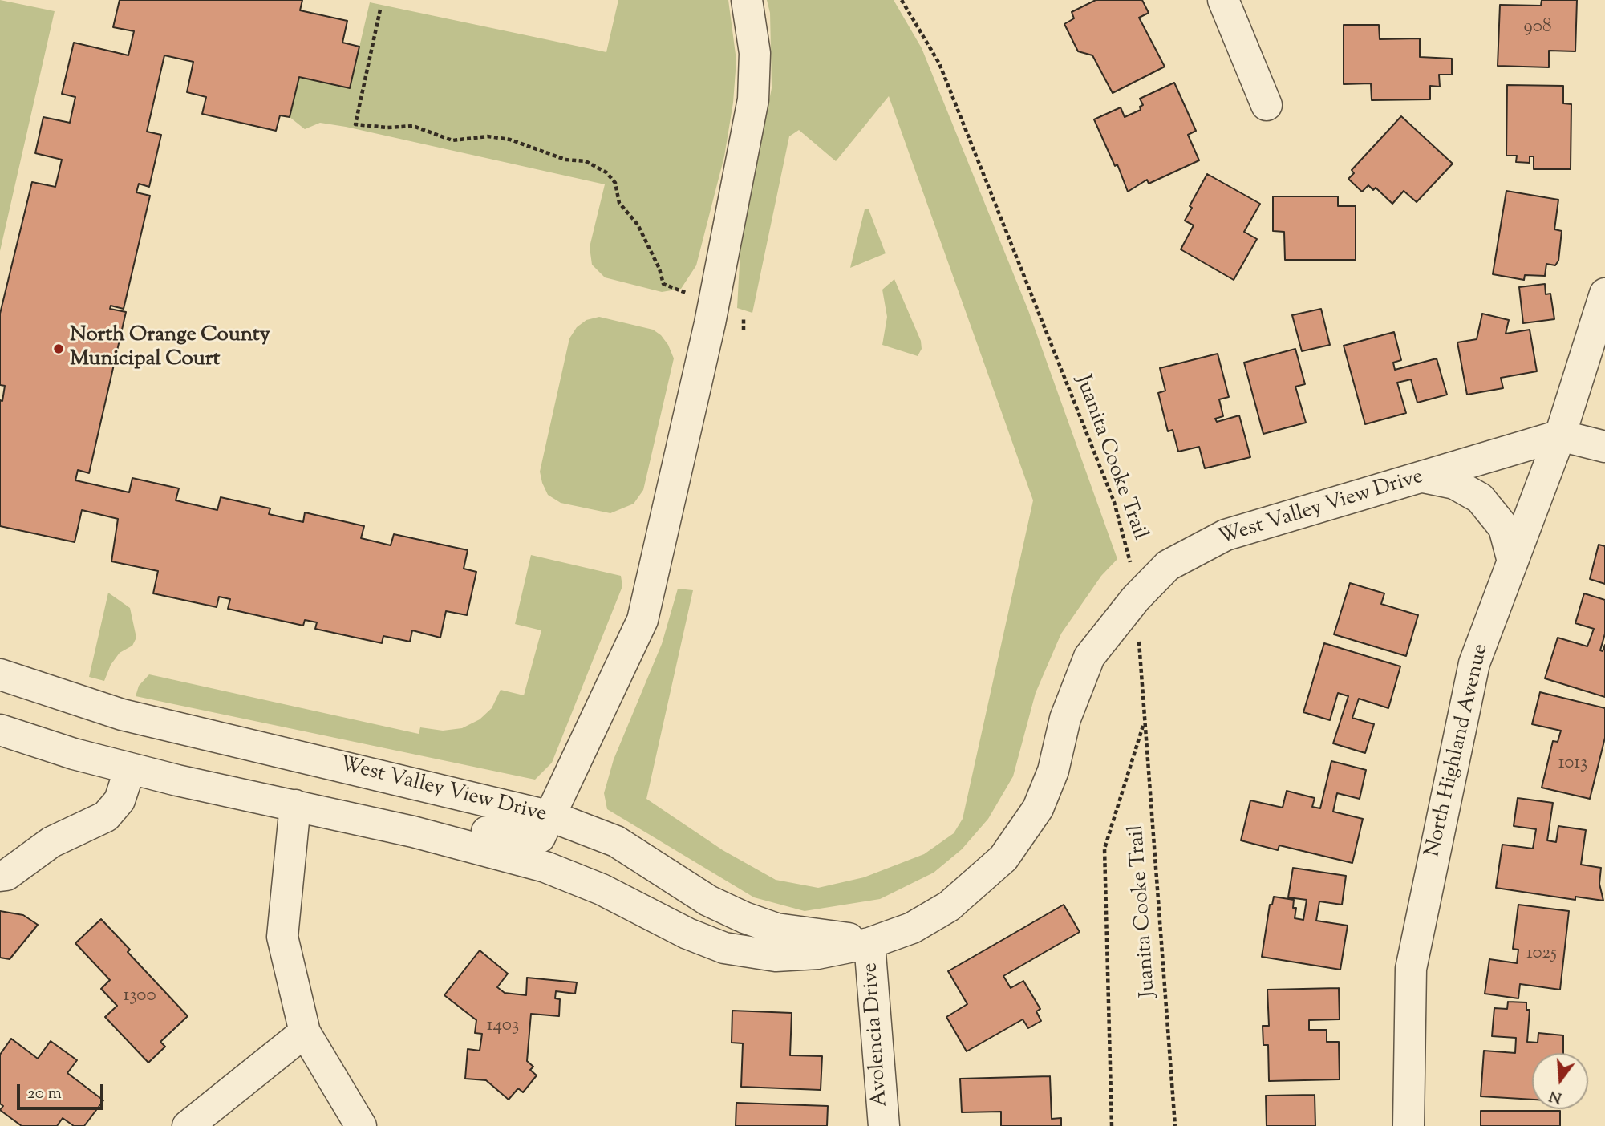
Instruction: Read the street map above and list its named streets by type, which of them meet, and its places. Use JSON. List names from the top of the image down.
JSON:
{
  "streets": {
    "street": ["West Valley View Drive", "North Highland Avenue", "Avolencia Drive"],
    "path": ["Juanita Cooke Trail"]
  },
  "crossings": [
    ["Juanita Cooke Trail", "West Valley View Drive"],
    ["West Valley View Drive", "North Highland Avenue"],
    ["West Valley View Drive", "Avolencia Drive"]
  ],
  "places": ["North Orange County Municipal Court"],
  "house_numbers": [
    "908",
    "1013",
    "1025",
    "1300",
    "1403"
  ],
  "scale_bar": "20 m",
  "north": "bottom"
}
